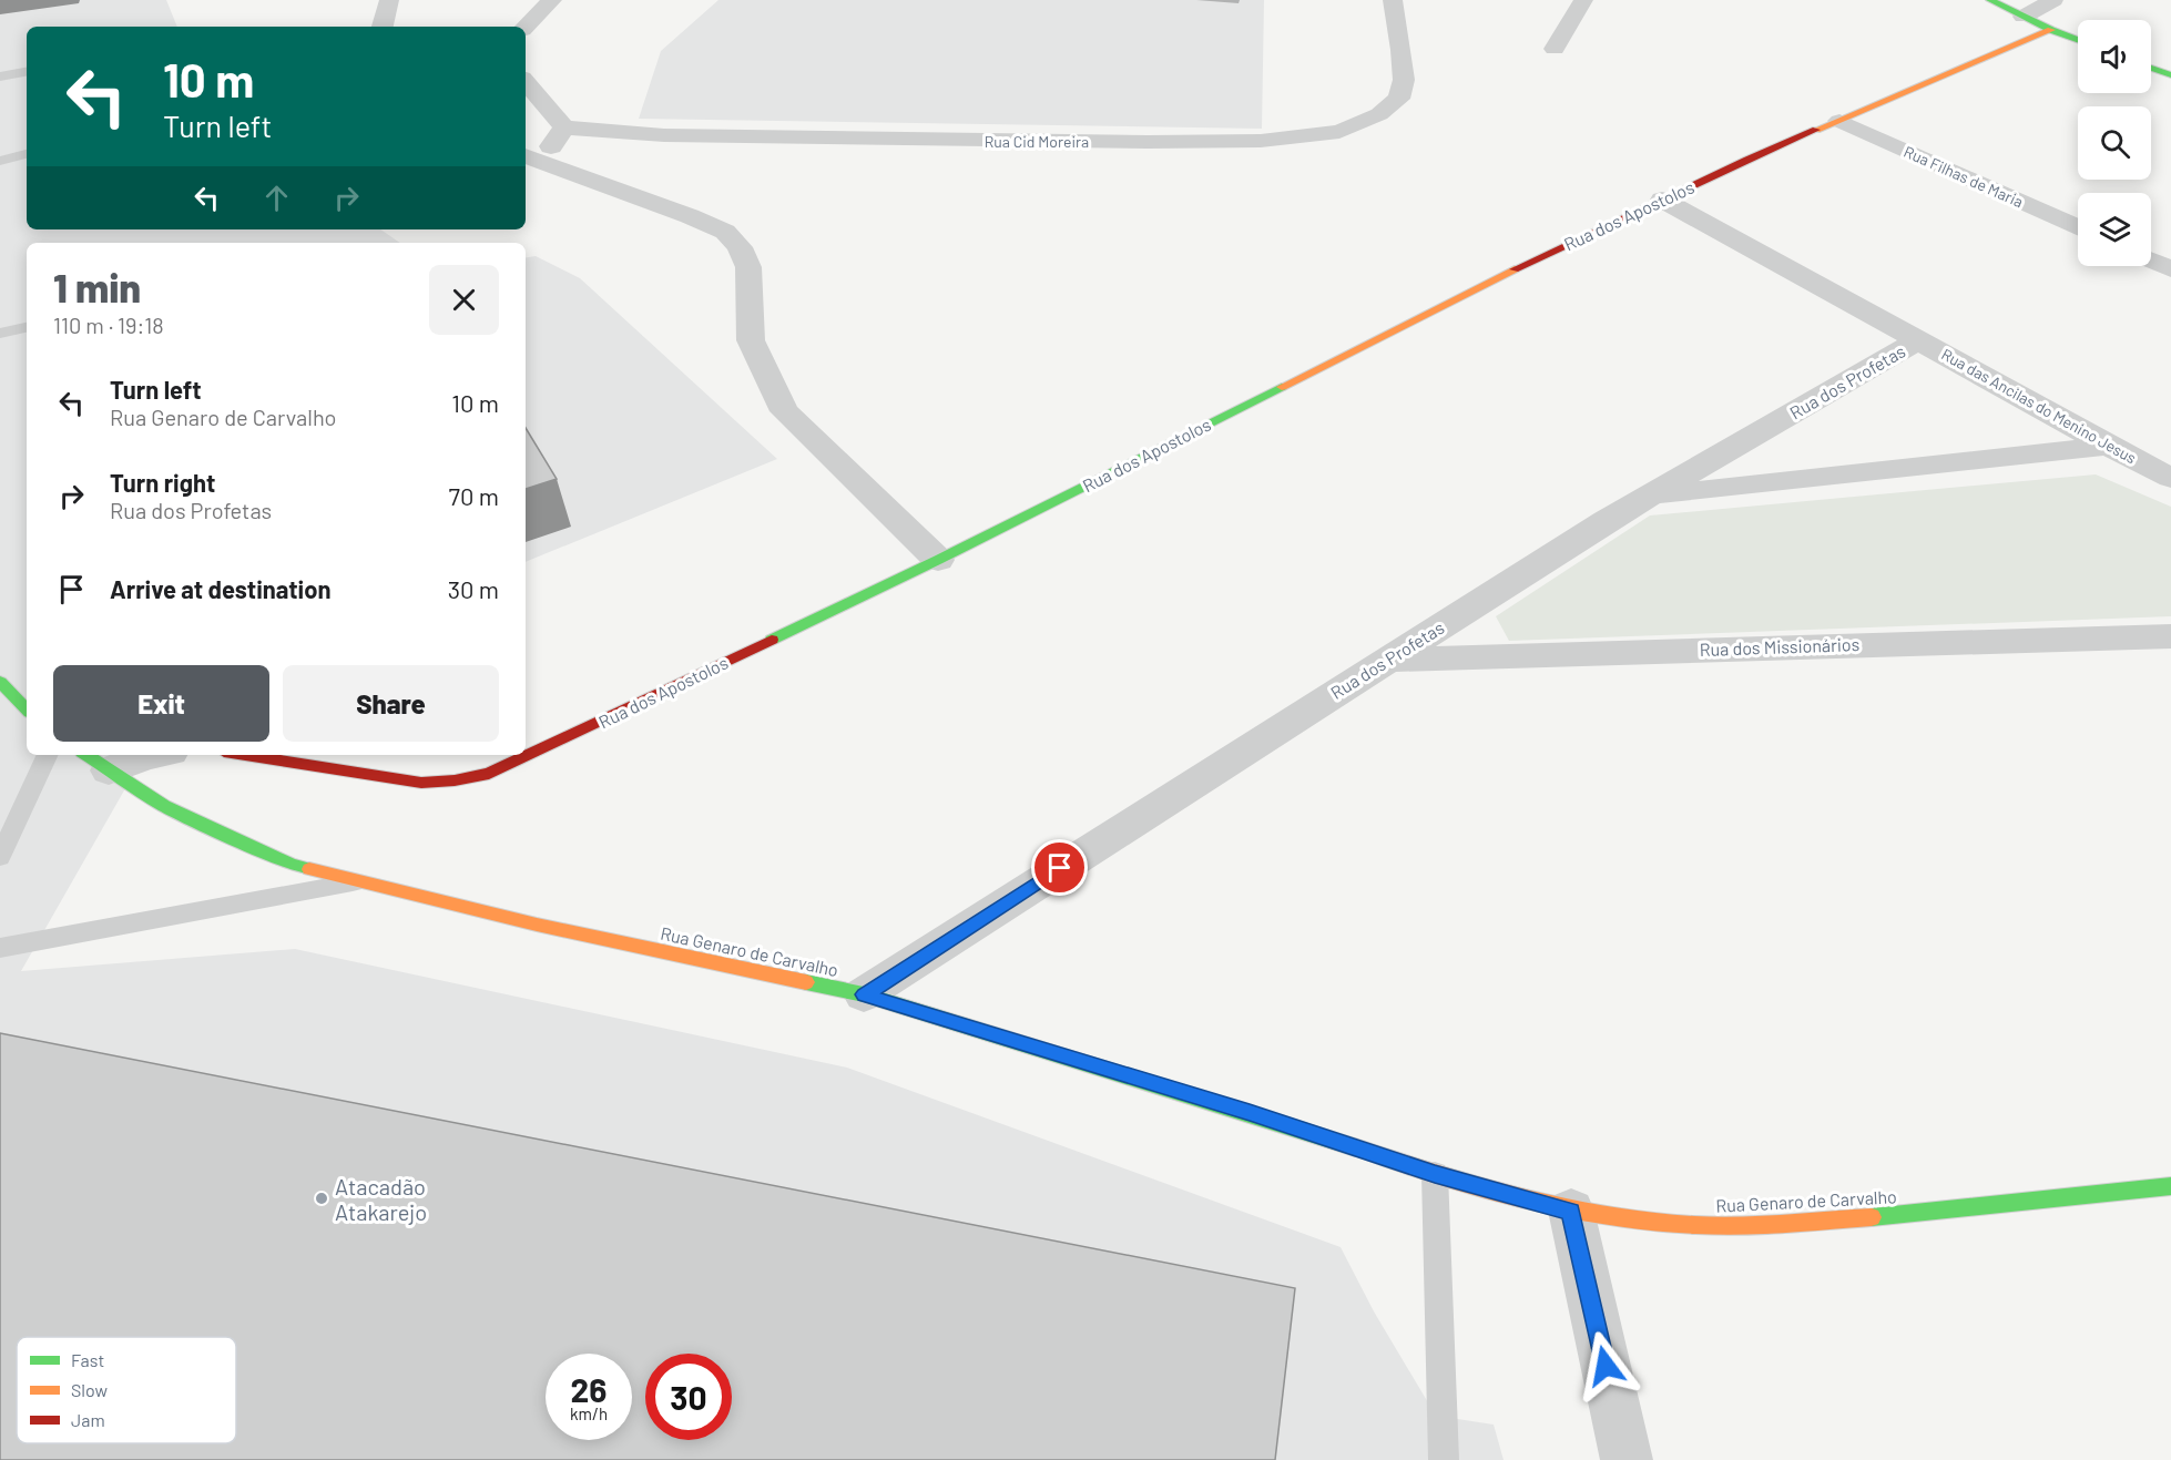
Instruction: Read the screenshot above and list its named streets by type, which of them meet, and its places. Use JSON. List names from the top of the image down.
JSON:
{
  "streets": {
    "street": [
      "Rua Cid Moreira",
      "Rua Filhas de Maria",
      "Rua dos Apostolos",
      "Rua dos Profetas",
      "Rua das Ancilas do Menino Jesus",
      "Rua dos Missionários",
      "Rua Genaro de Carvalho"
    ]
  },
  "crossings": [
    ["Rua Filhas de Maria", "Rua dos Apostolos"],
    ["Rua dos Apostolos", "Rua das Ancilas do Menino Jesus"],
    ["Rua dos Profetas", "Rua das Ancilas do Menino Jesus"],
    ["Rua dos Profetas", "Rua dos Missionários"],
    ["Rua dos Profetas", "Rua Genaro de Carvalho"]
  ],
  "places": ["Atacadão Atakarejo"],
  "legend": ["Fast", "Slow", "Jam"],
  "page": {
    "turn": ["10 m", "Turn left"],
    "heading": ["1 min", "110 m · 19:18"],
    "list": [
      {
        "name": "Turn left",
        "note": "Rua Genaro de Carvalho",
        "value": "10 m"
      },
      {
        "name": "Turn right",
        "note": "Rua dos Profetas",
        "value": "70 m"
      },
      {
        "name": "Arrive at destination",
        "value": "30 m"
      }
    ],
    "buttons": ["Exit", "Share"],
    "speed": "26 km/h",
    "limit": "30"
  }
}
